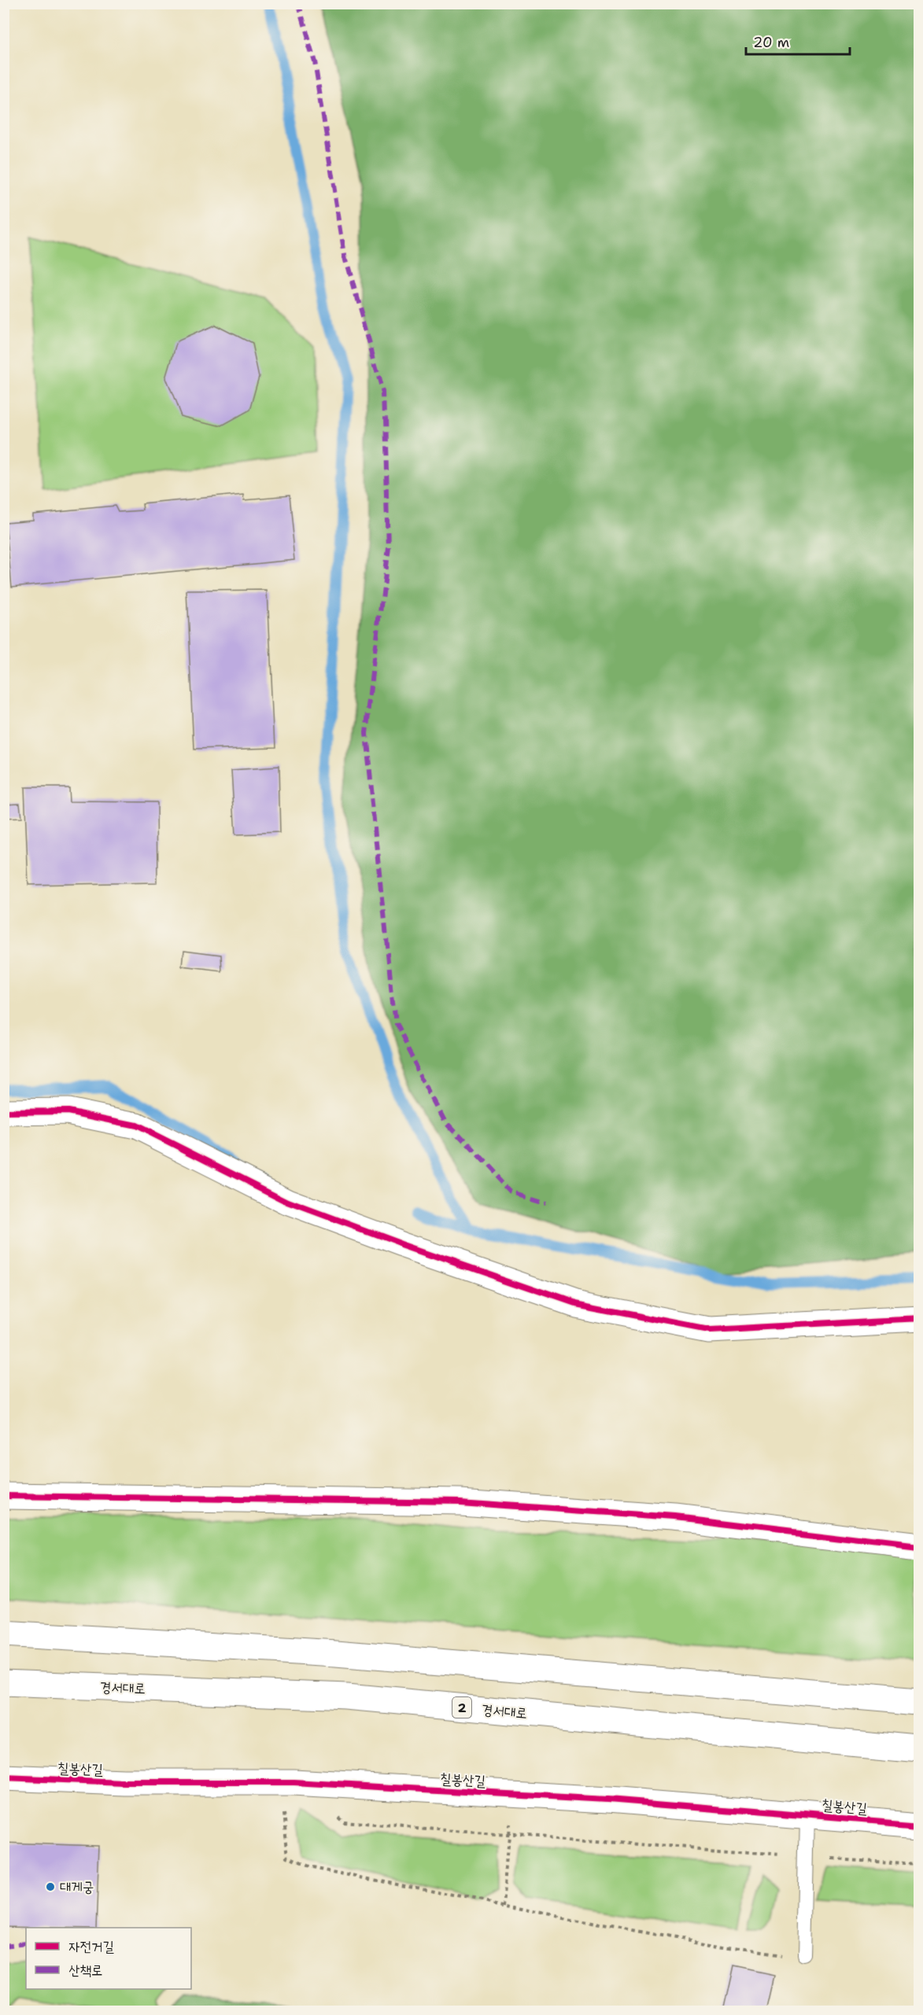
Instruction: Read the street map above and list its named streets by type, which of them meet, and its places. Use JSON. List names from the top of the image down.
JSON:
{
  "streets": {
    "street": ["경서대로", "2", "칠봉산길"]
  },
  "places": ["대게궁"],
  "legend": ["자전거길", "산책로"],
  "scale_bar": "20 m"
}
